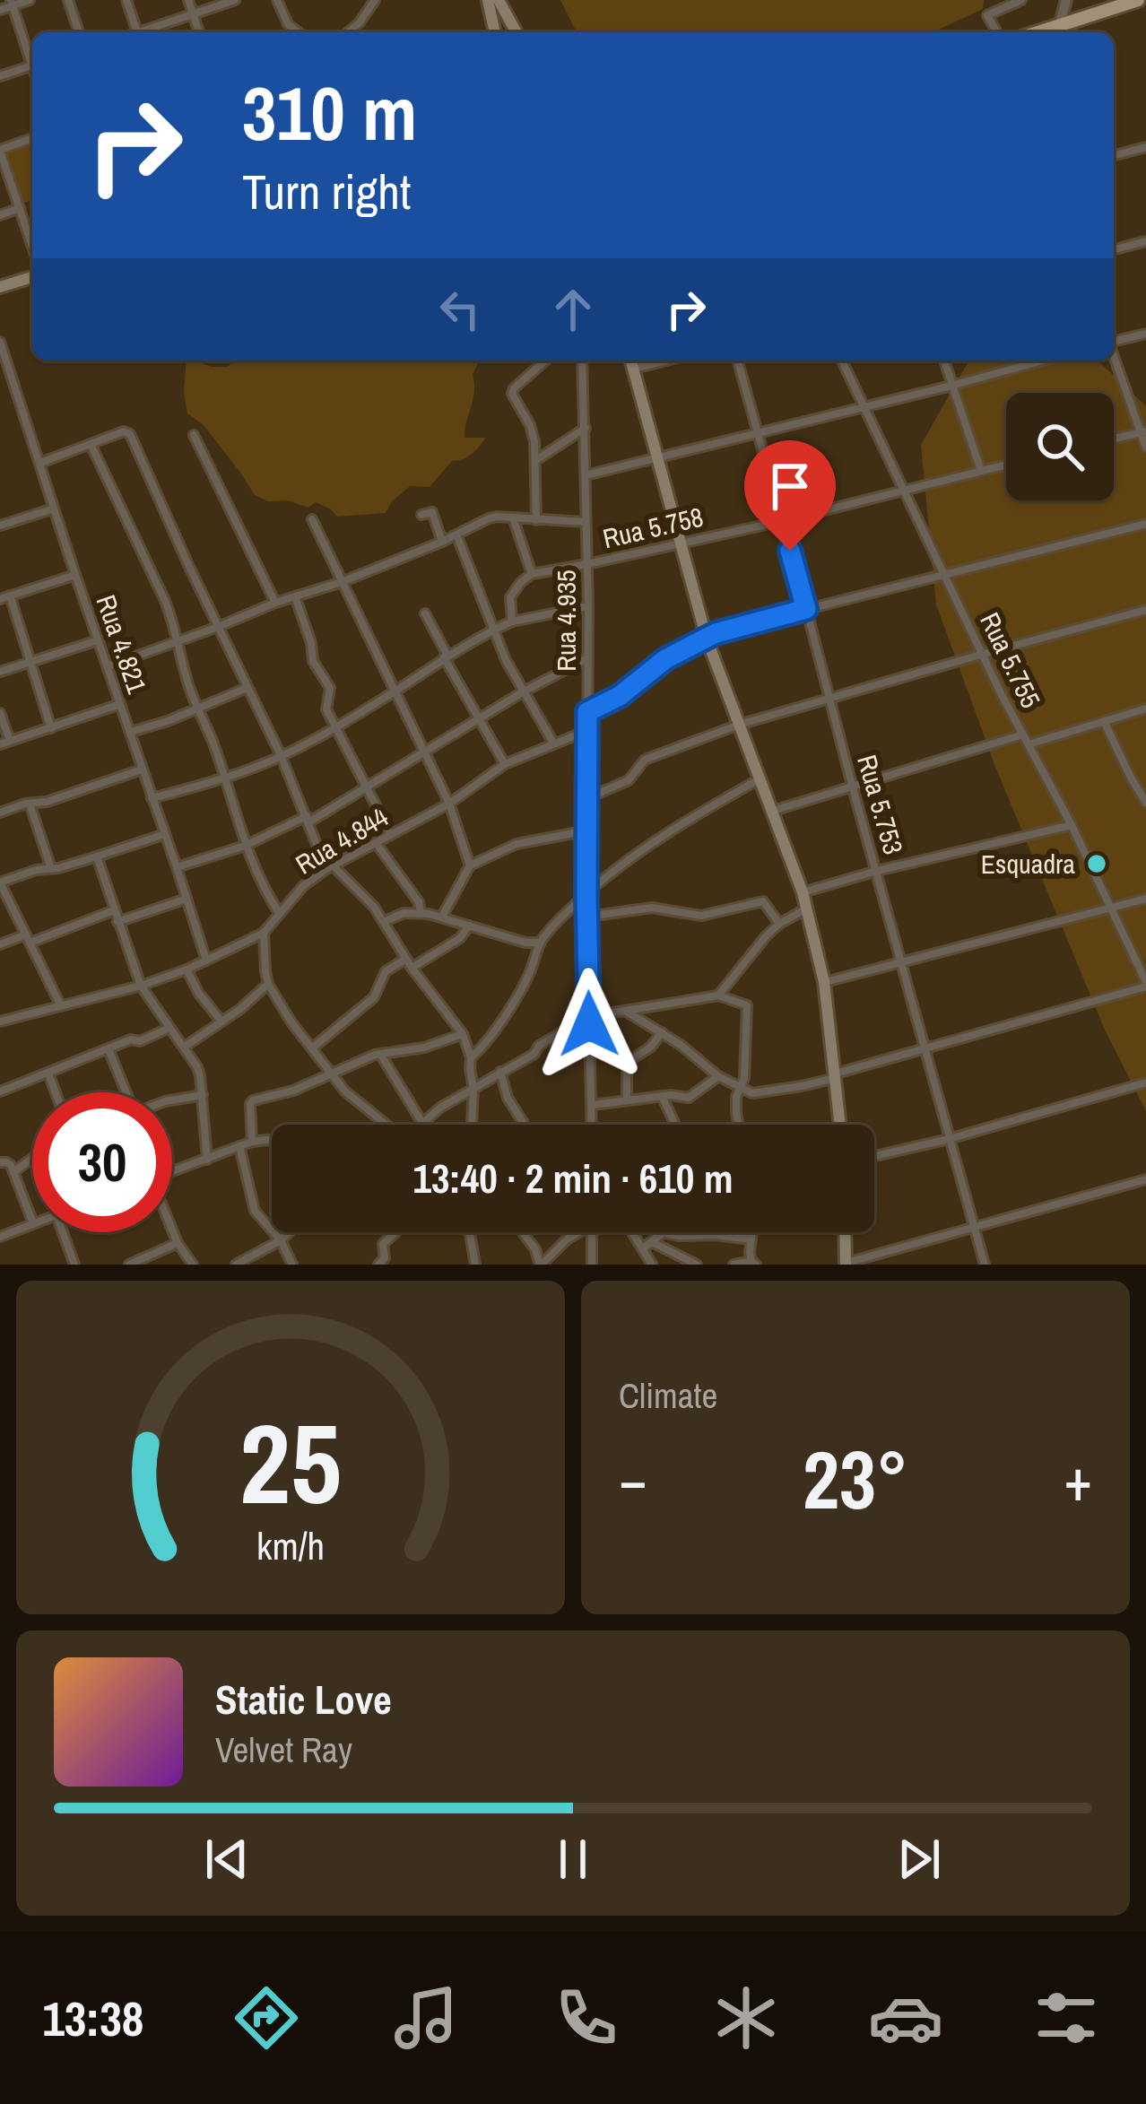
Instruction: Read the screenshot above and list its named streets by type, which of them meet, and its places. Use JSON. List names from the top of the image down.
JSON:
{
  "streets": {
    "street": [
      "Rua 5.758",
      "Rua 4.935",
      "Rua 4.821",
      "Rua 5.755",
      "Rua 5.753",
      "Rua 4.844"
    ]
  },
  "crossings": [
    ["Rua 5.758", "Rua 4.935"],
    ["Rua 5.758", "Rua 5.755"],
    ["Rua 5.758", "Rua 5.753"],
    ["Rua 4.935", "Rua 4.844"],
    ["Rua 4.821", "Rua 4.844"]
  ],
  "places": ["Esquadra"],
  "page": {
    "turn": ["310 m", "Turn right"],
    "limit": "30",
    "trip": "13:40 · 2 min · 610 m",
    "tile": "Climate",
    "heat": ["−", "23°", "+"],
    "song": ["Static Love", "Velvet Ray"],
    "tabs": "13:38",
    "gauge": ["25", "km/h"]
  }
}
